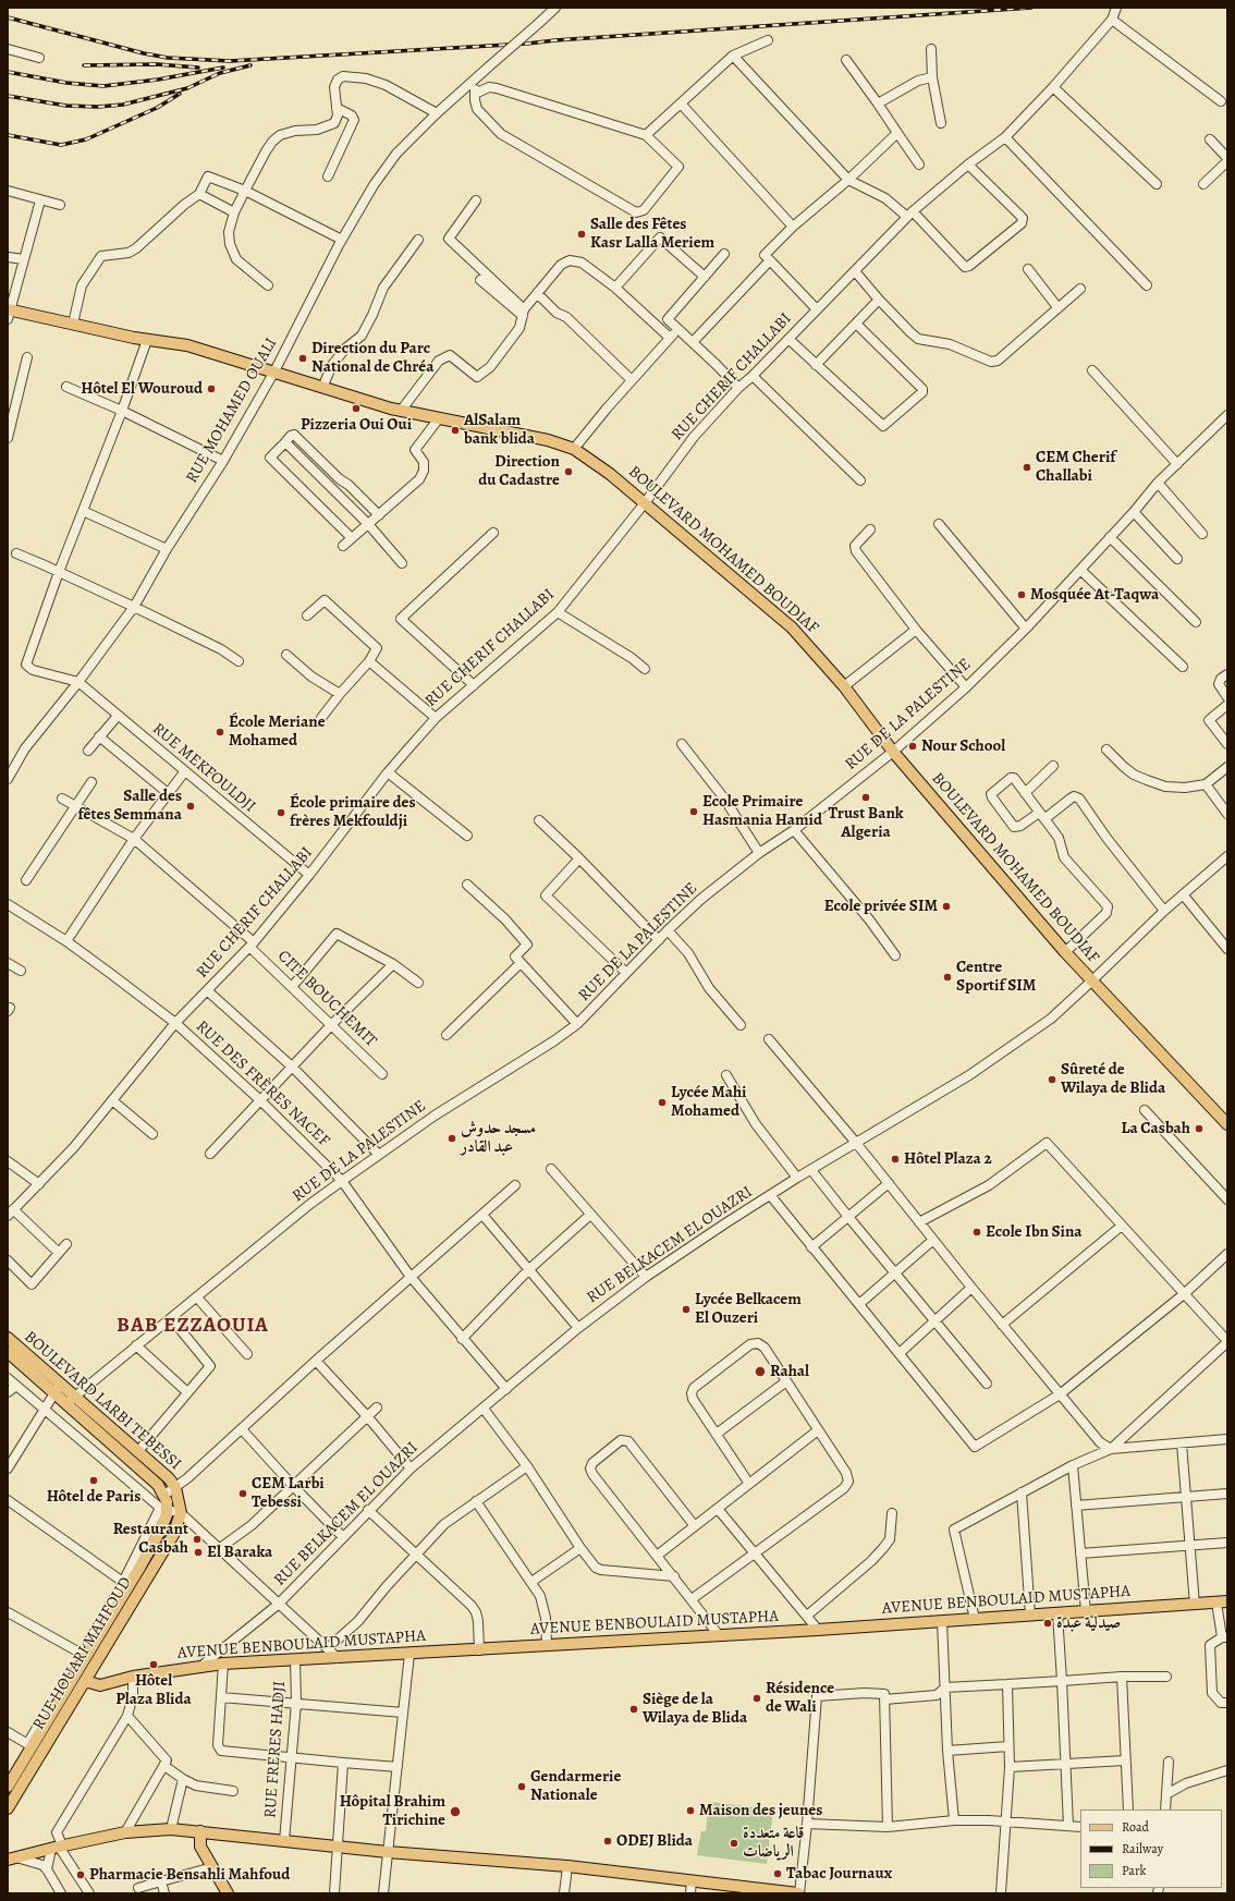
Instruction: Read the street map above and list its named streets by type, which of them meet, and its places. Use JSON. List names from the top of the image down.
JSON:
{
  "streets": {
    "main road": [
      "BOULEVARD MOHAMED BOUDIAF",
      "BOULEVARD LARBI TEBESSI",
      "AVENUE BENBOULAID MUSTAPHA",
      "RUE HOUARI MAHFOUD"
    ],
    "street": [
      "RUE CHERIF CHALLABI",
      "RUE MOHAMED OUALI",
      "RUE DE LA PALESTINE",
      "RUE MEKFOULDJI",
      "CITE BOUCHEMIT",
      "RUE DES FRÈRES NACEF",
      "RUE BELKACEM EL OUAZRI",
      "RUE FRERES HADJI"
    ]
  },
  "crossings": [
    ["RUE CHERIF CHALLABI", "BOULEVARD MOHAMED BOUDIAF"],
    ["RUE CHERIF CHALLABI", "RUE MEKFOULDJI"],
    ["RUE CHERIF CHALLABI", "CITE BOUCHEMIT"],
    ["RUE CHERIF CHALLABI", "RUE DES FRÈRES NACEF"],
    ["RUE MOHAMED OUALI", "BOULEVARD MOHAMED BOUDIAF"],
    ["RUE MOHAMED OUALI", "RUE MEKFOULDJI"],
    ["BOULEVARD MOHAMED BOUDIAF", "RUE DE LA PALESTINE"],
    ["BOULEVARD MOHAMED BOUDIAF", "RUE BELKACEM EL OUAZRI"],
    ["RUE DE LA PALESTINE", "RUE DES FRÈRES NACEF"],
    ["RUE DE LA PALESTINE", "BOULEVARD LARBI TEBESSI"],
    ["RUE DES FRÈRES NACEF", "RUE BELKACEM EL OUAZRI"],
    ["RUE BELKACEM EL OUAZRI", "AVENUE BENBOULAID MUSTAPHA"],
    ["BOULEVARD LARBI TEBESSI", "RUE HOUARI MAHFOUD"],
    ["AVENUE BENBOULAID MUSTAPHA", "RUE HOUARI MAHFOUD"],
    ["AVENUE BENBOULAID MUSTAPHA", "RUE FRERES HADJI"]
  ],
  "districts": ["BAB EZZAOUIA"],
  "places": [
    "Salle des Fêtes Kasr Lalla Meriem",
    "Direction du Parc National de Chréa",
    "Hôtel El Wouroud",
    "Pizzeria Oui Oui",
    "AlSalam bank blida",
    "CEM Cherif Challabi",
    "Direction du Cadastre",
    "Mosquée At-Taqwa",
    "École Meriane Mohamed",
    "Nour School",
    "Trust Bank Algeria",
    "Salle des fêtes Semmana",
    "Ecole Primaire Hasmania Hamid",
    "École primaire des frères Mekfouldji",
    "Ecole privée SIM",
    "Centre Sportif SIM",
    "Sûreté de Wilaya de Blida",
    "Lycée Mahi Mohamed",
    "La Casbah",
    "مسجد حدوش عبد القادر",
    "Hôtel Plaza 2",
    "Ecole Ibn Sina",
    "Lycée Belkacem El Ouzeri",
    "Rahal",
    "Hôtel de Paris",
    "CEM Larbi Tebessi",
    "Restaurant Casbah",
    "El Baraka",
    "صيدلية عبدة",
    "Hôtel Plaza Blida",
    "Résidence de Wali",
    "Siège de la Wilaya de Blida",
    "Gendarmerie Nationale",
    "Maison des jeunes",
    "Hôpital Brahim Tirichine",
    "ODEJ Blida",
    "قاعة متعددة الرياضات",
    "Tabac Journaux",
    "Pharmacie Bensahli Mahfoud"
  ],
  "legend": ["Road", "Railway", "Park"]
}
